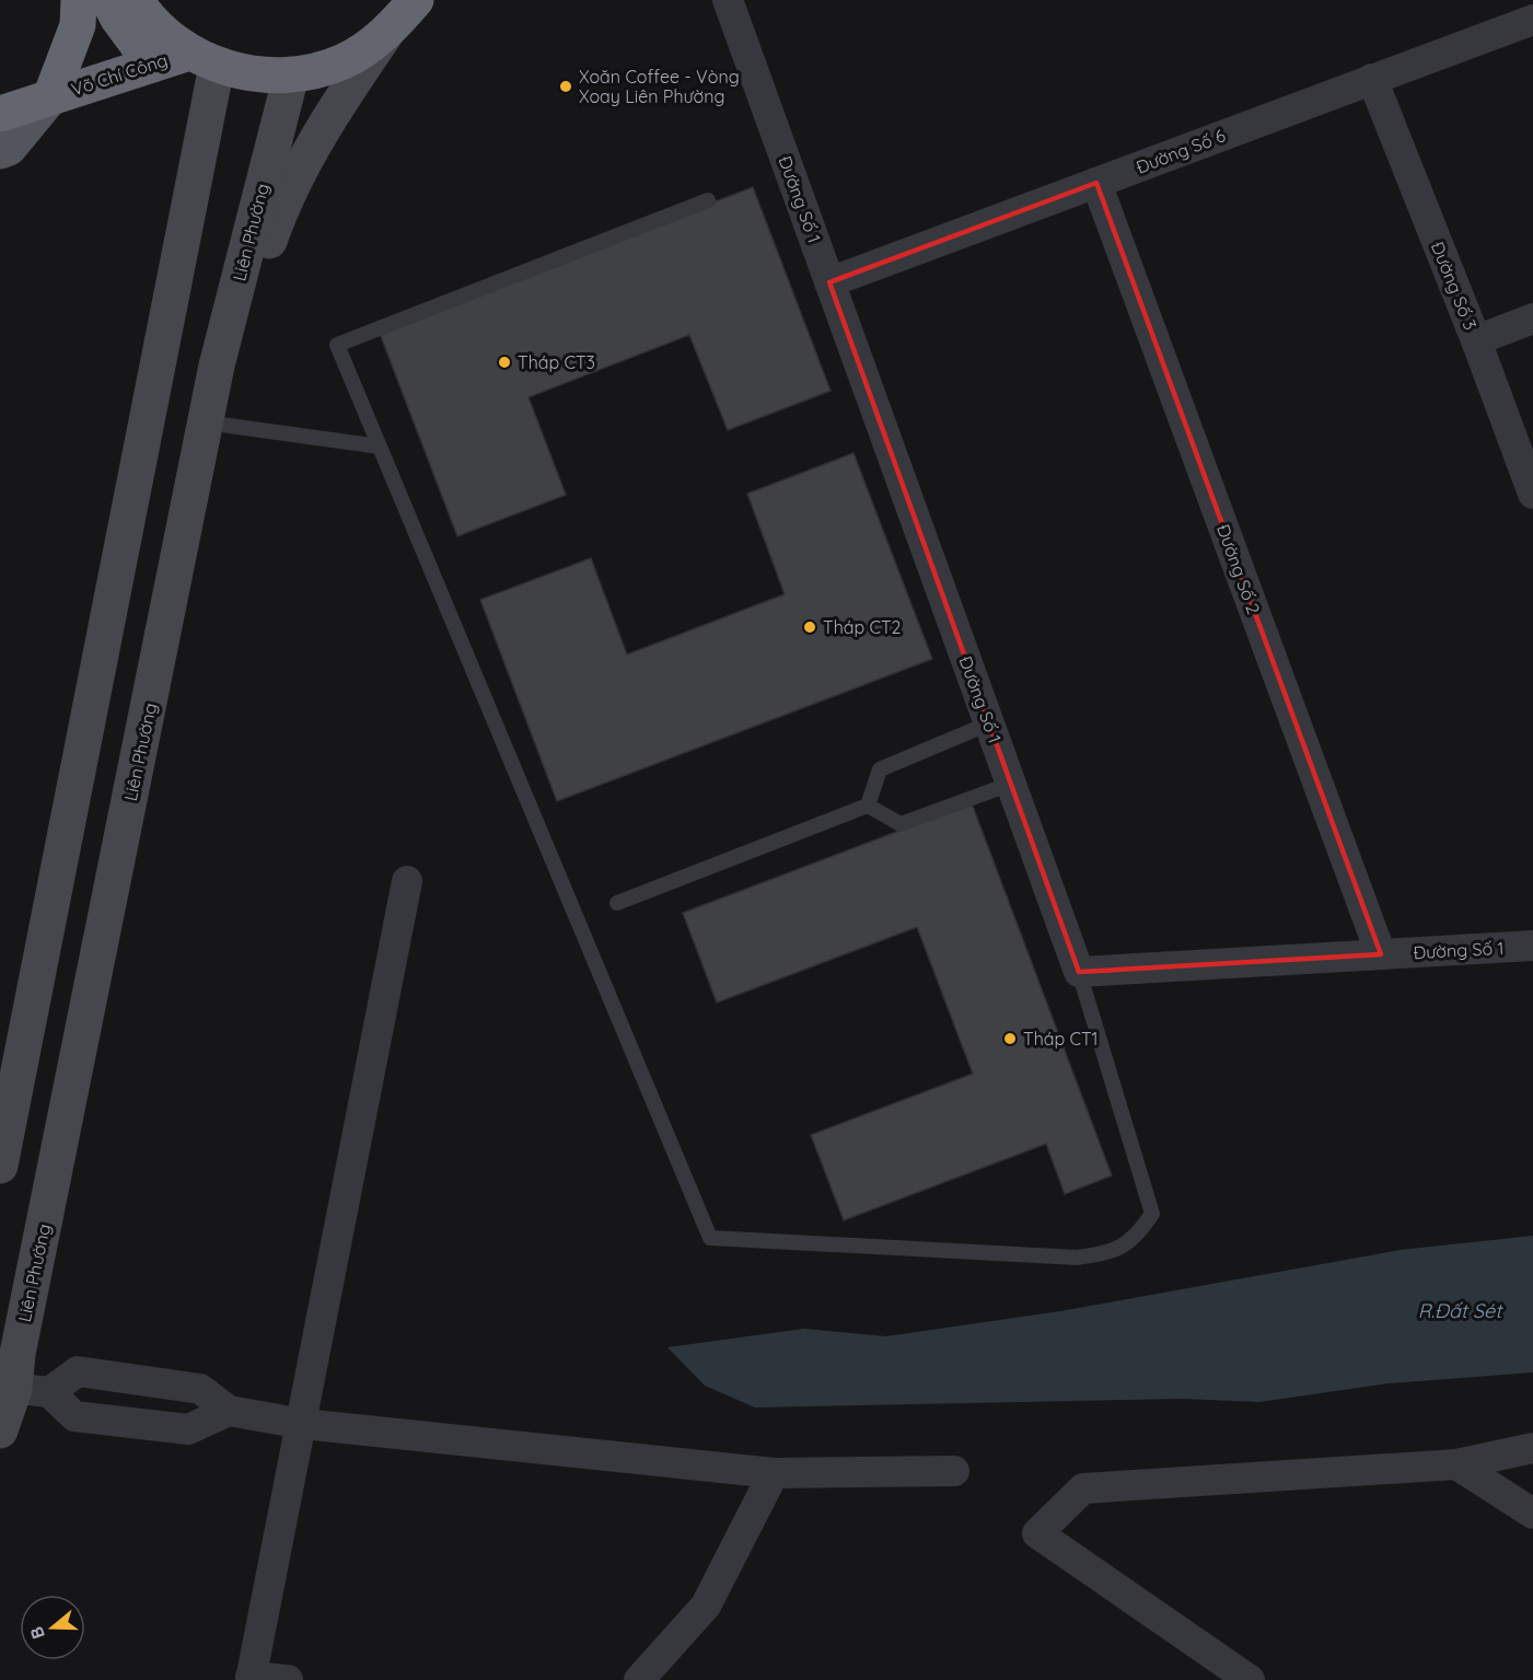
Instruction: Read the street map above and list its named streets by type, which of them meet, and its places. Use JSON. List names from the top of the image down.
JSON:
{
  "streets": {
    "highway": ["Võ Chí Công"],
    "street": [
      "Đường Số 6",
      "Đường Số 1",
      "Liên Phường",
      "Đường Số 3",
      "Đường Số 2"
    ]
  },
  "crossings": [
    ["Đường Số 6", "Đường Số 1"],
    ["Đường Số 6", "Đường Số 3"],
    ["Đường Số 6", "Đường Số 2"],
    ["Đường Số 1", "Đường Số 2"]
  ],
  "water": ["R.Đất Sét"],
  "places": [
    "Xoăn Coffee - Vòng Xoay Liên Phường",
    "Tháp CT3",
    "Tháp CT2",
    "Tháp CT1"
  ],
  "north": "left"
}
